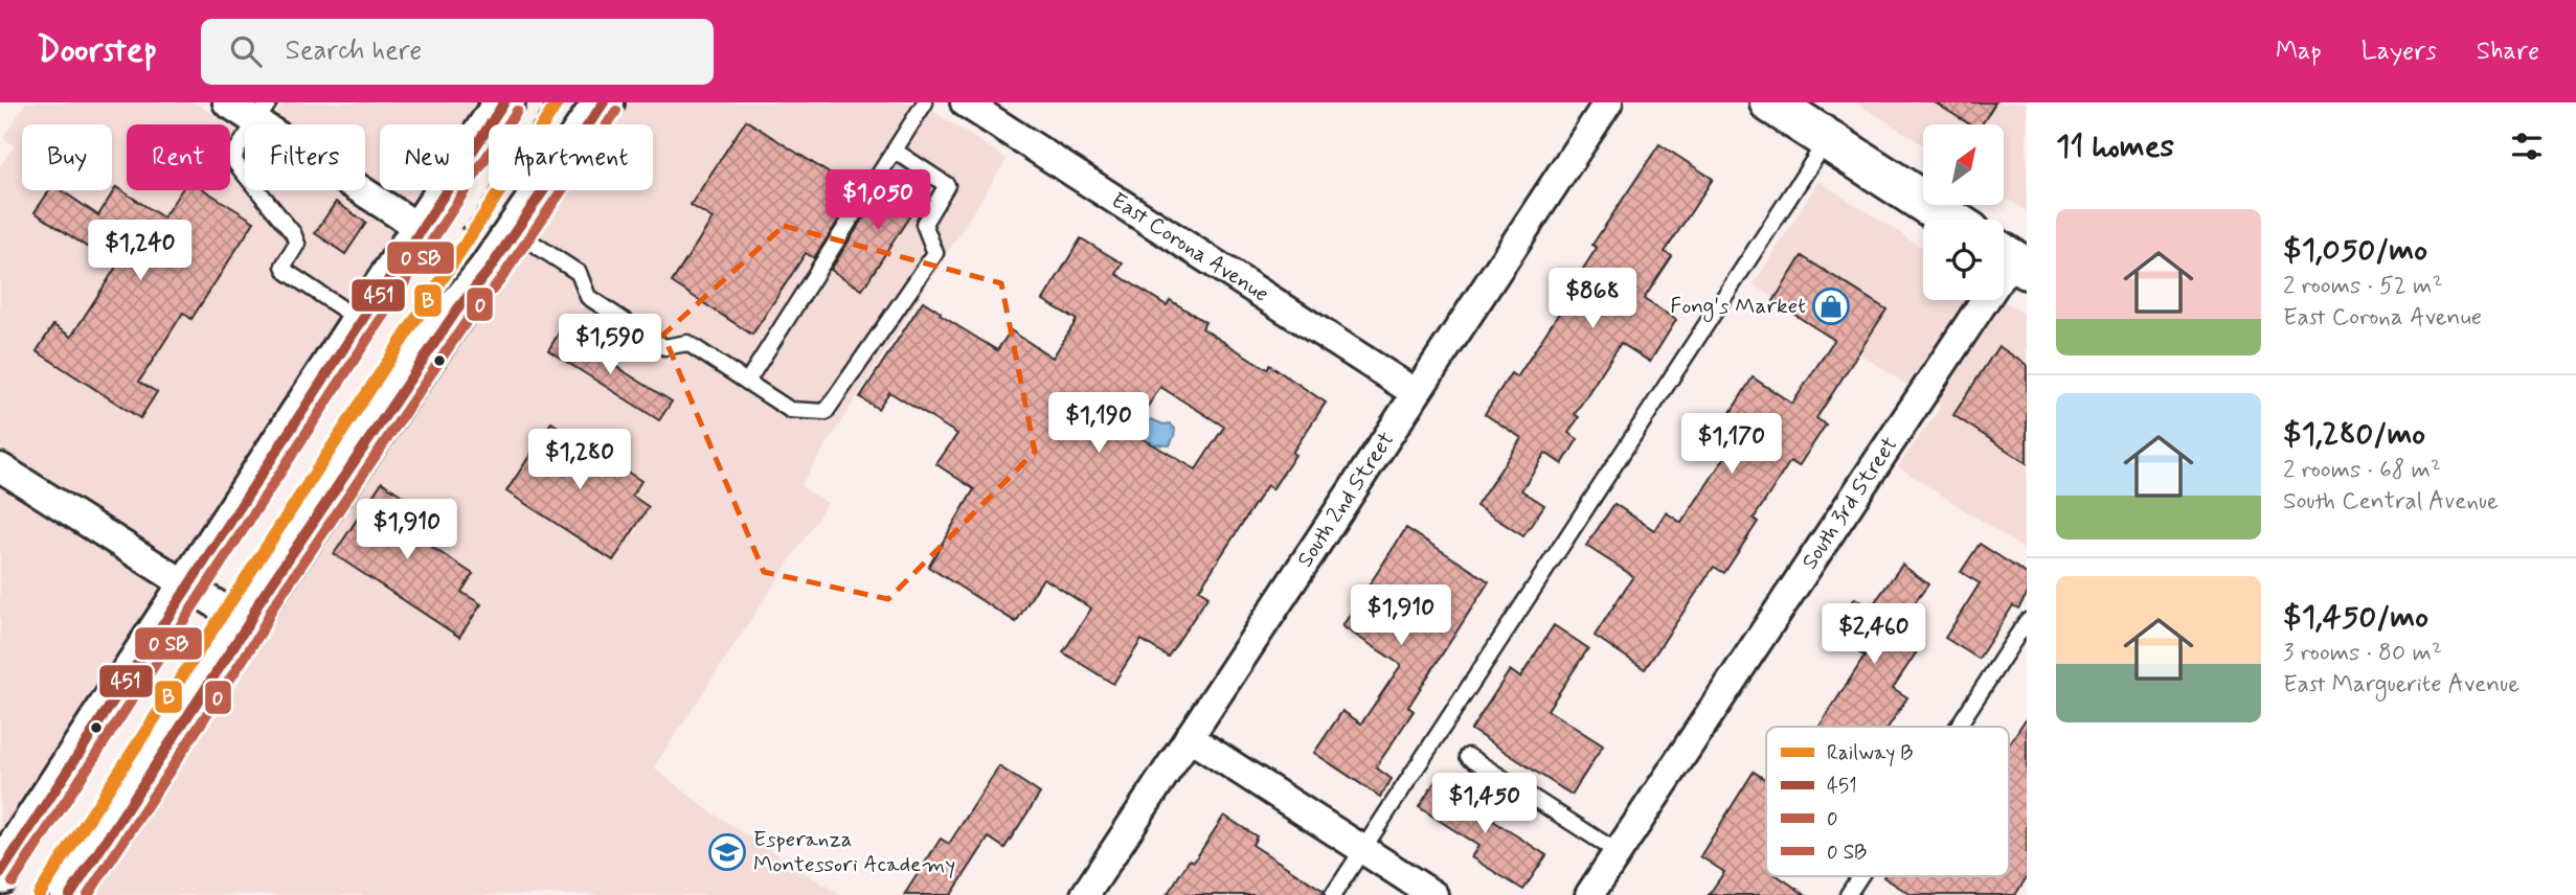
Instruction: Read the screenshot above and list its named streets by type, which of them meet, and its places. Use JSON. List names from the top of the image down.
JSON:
{
  "streets": {
    "street": ["East Corona Avenue", "South 2nd Street", "South 3rd Street"]
  },
  "crossings": [
    ["East Corona Avenue", "South 2nd Street"]
  ],
  "places": {
    "shop": ["Fong's Market"],
    "school or university": ["Esperanza Montessori Academy"]
  },
  "lines": ["rail line B", "transit line 451", "transit line 0"],
  "legend": [
    "Railway B",
    "451",
    "0",
    "0 SB"
  ],
  "north": "top right",
  "page": {
    "header": "Doorstep",
    "search": "Search here",
    "nav": ["Map", "Layers", "Share"],
    "heading": "11 homes",
    "chip": [
      "Buy",
      "Rent",
      "Filters",
      "New",
      "Apartment"
    ],
    "price": [
      "$1,050",
      "$1,240",
      "$868",
      "$1,590",
      "$1,190",
      "$1,170",
      "$1,280",
      "$1,910",
      "$1,910",
      "$2,460",
      "$1,450"
    ],
    "list": [
      {
        "name": "$1,050/mo",
        "note": "2 rooms · 52 m² · East Corona Avenue"
      },
      {
        "name": "$1,280/mo",
        "note": "2 rooms · 68 m² · South Central Avenue"
      },
      {
        "name": "$1,450/mo",
        "note": "3 rooms · 80 m² · East Marguerite Avenue"
      }
    ]
  }
}
